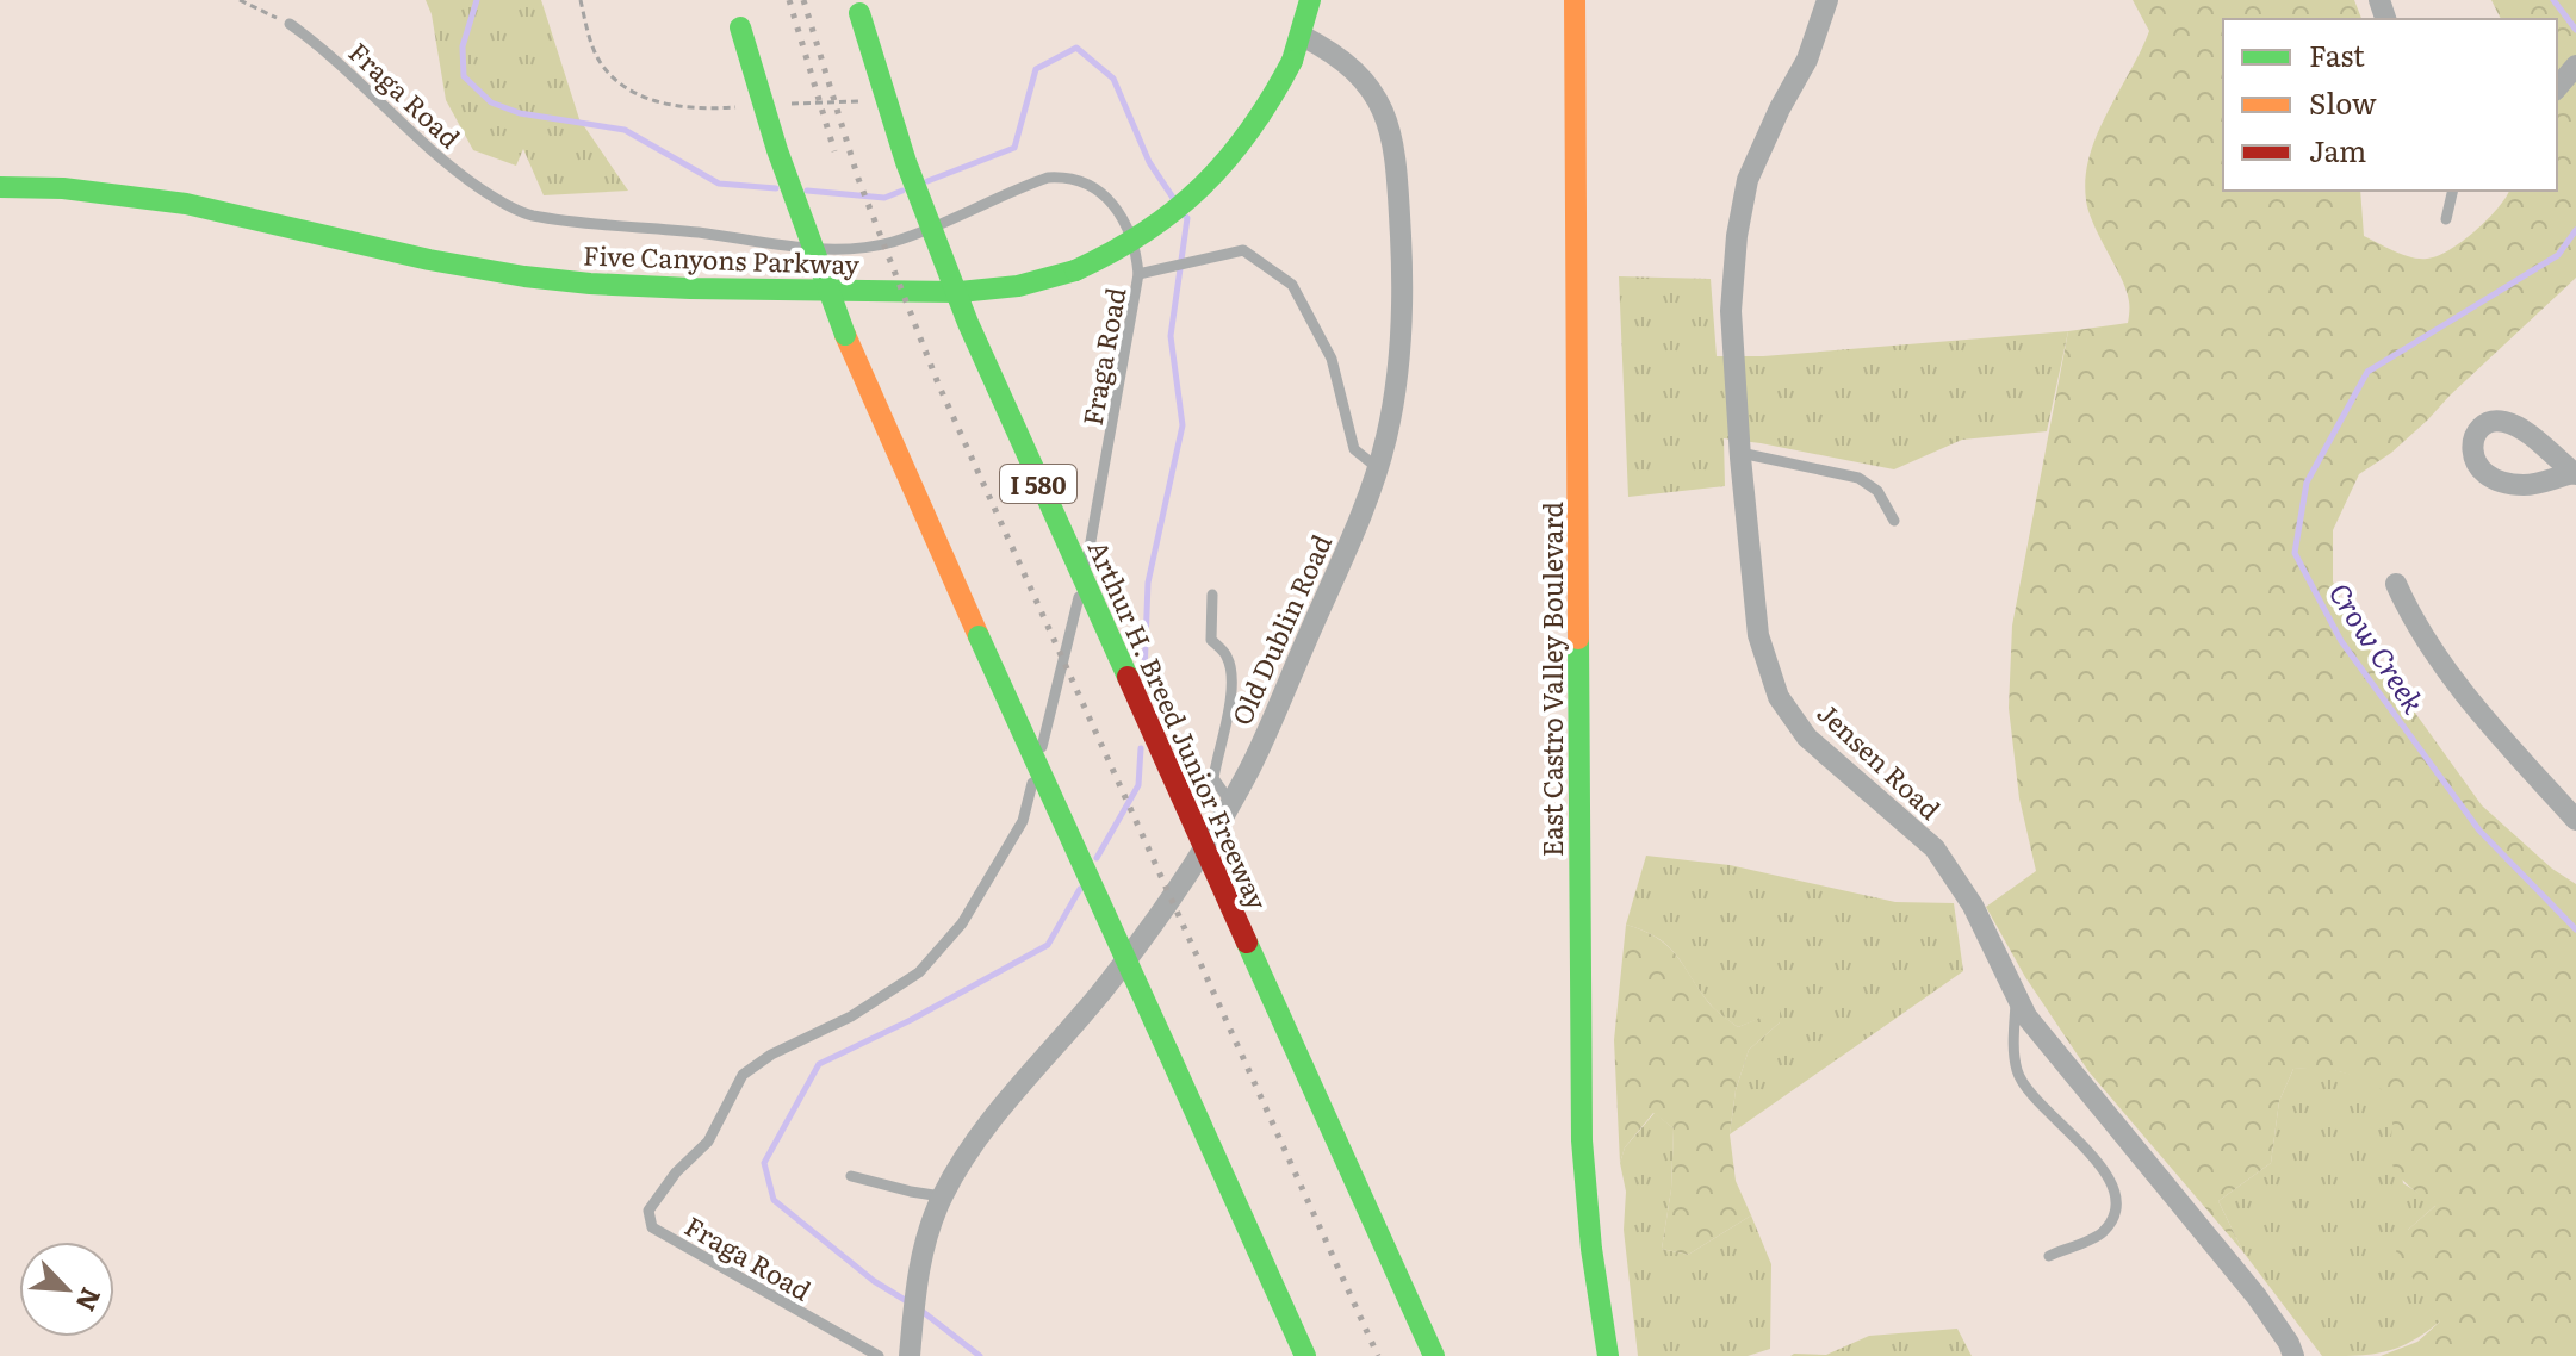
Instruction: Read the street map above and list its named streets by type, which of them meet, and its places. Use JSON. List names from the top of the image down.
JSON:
{
  "streets": {
    "main road": [
      "Five Canyons Parkway",
      "I 580",
      "East Castro Valley Boulevard",
      "Arthur H. Breed Junior Freeway"
    ],
    "street": ["Old Dublin Road", "Jensen Road"],
    "lane": ["Fraga Road"]
  },
  "crossings": [
    ["Five Canyons Parkway", "Old Dublin Road"]
  ],
  "water": ["Crow Creek"],
  "legend": ["Fast", "Slow", "Jam"],
  "north": "bottom right"
}
